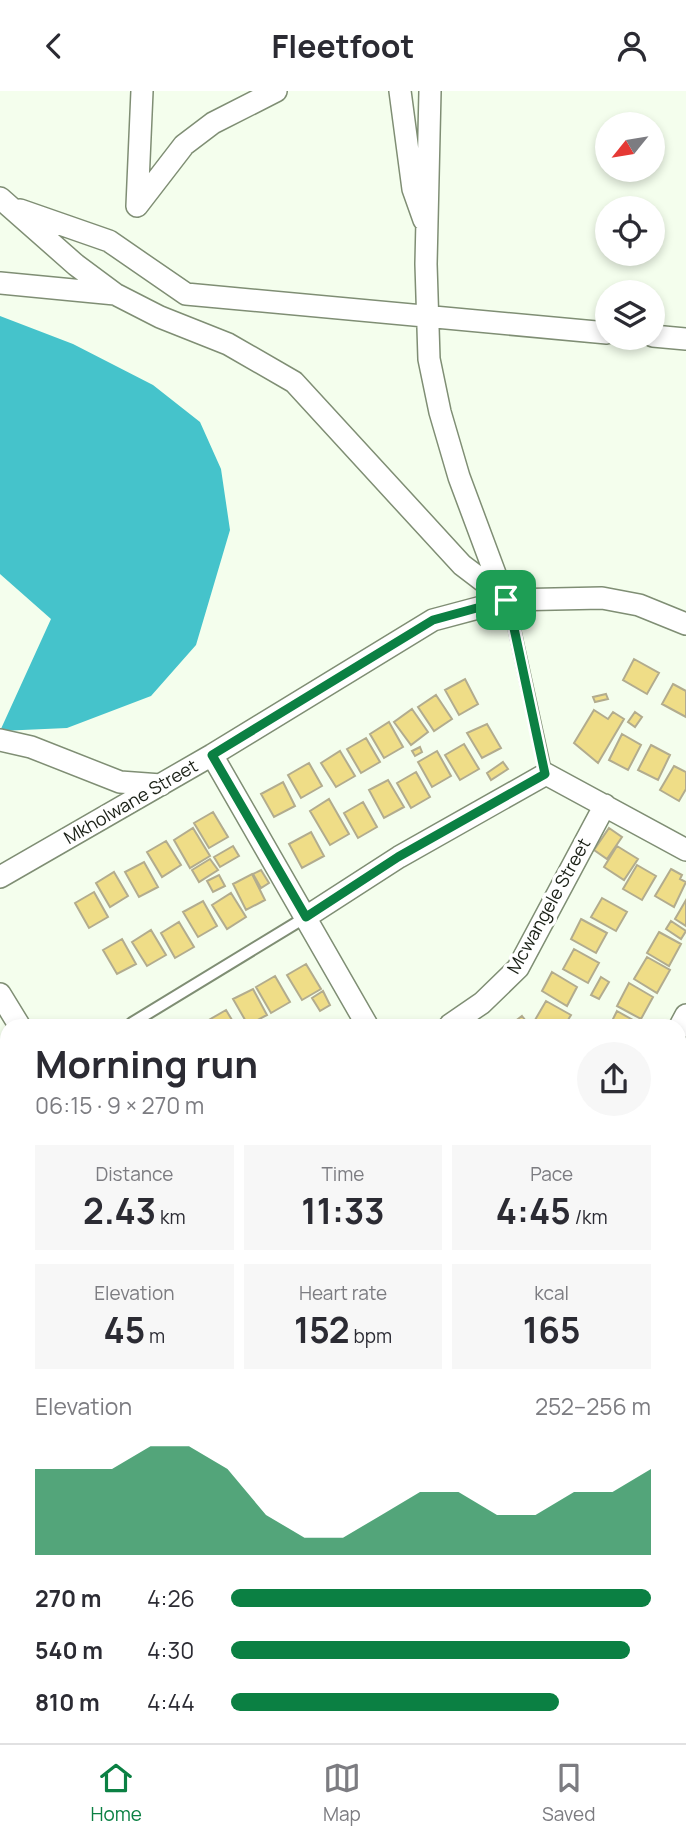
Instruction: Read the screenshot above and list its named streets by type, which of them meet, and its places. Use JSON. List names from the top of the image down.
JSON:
{
  "streets": {
    "street": ["Mkholwane Street", "Mcwangele Street"]
  },
  "north": "bottom left",
  "page": {
    "header": "Fleetfoot",
    "heading": ["Morning run", "06:15 · 9 × 270 m"],
    "stats": [
      ["Distance", "2.43 km"],
      ["Time", "11:33"],
      ["Pace", "4:45 /km"],
      ["Elevation", "45 m"],
      ["Heart rate", "152 bpm"],
      ["kcal", "165"]
    ],
    "chart": ["Elevation", "252–256 m"],
    "list": [
      {
        "name": "270 m",
        "note": "4:26"
      },
      {
        "name": "540 m",
        "note": "4:30"
      },
      {
        "name": "810 m",
        "note": "4:44"
      }
    ],
    "tabs": ["Home", "Map", "Saved"]
  }
}
